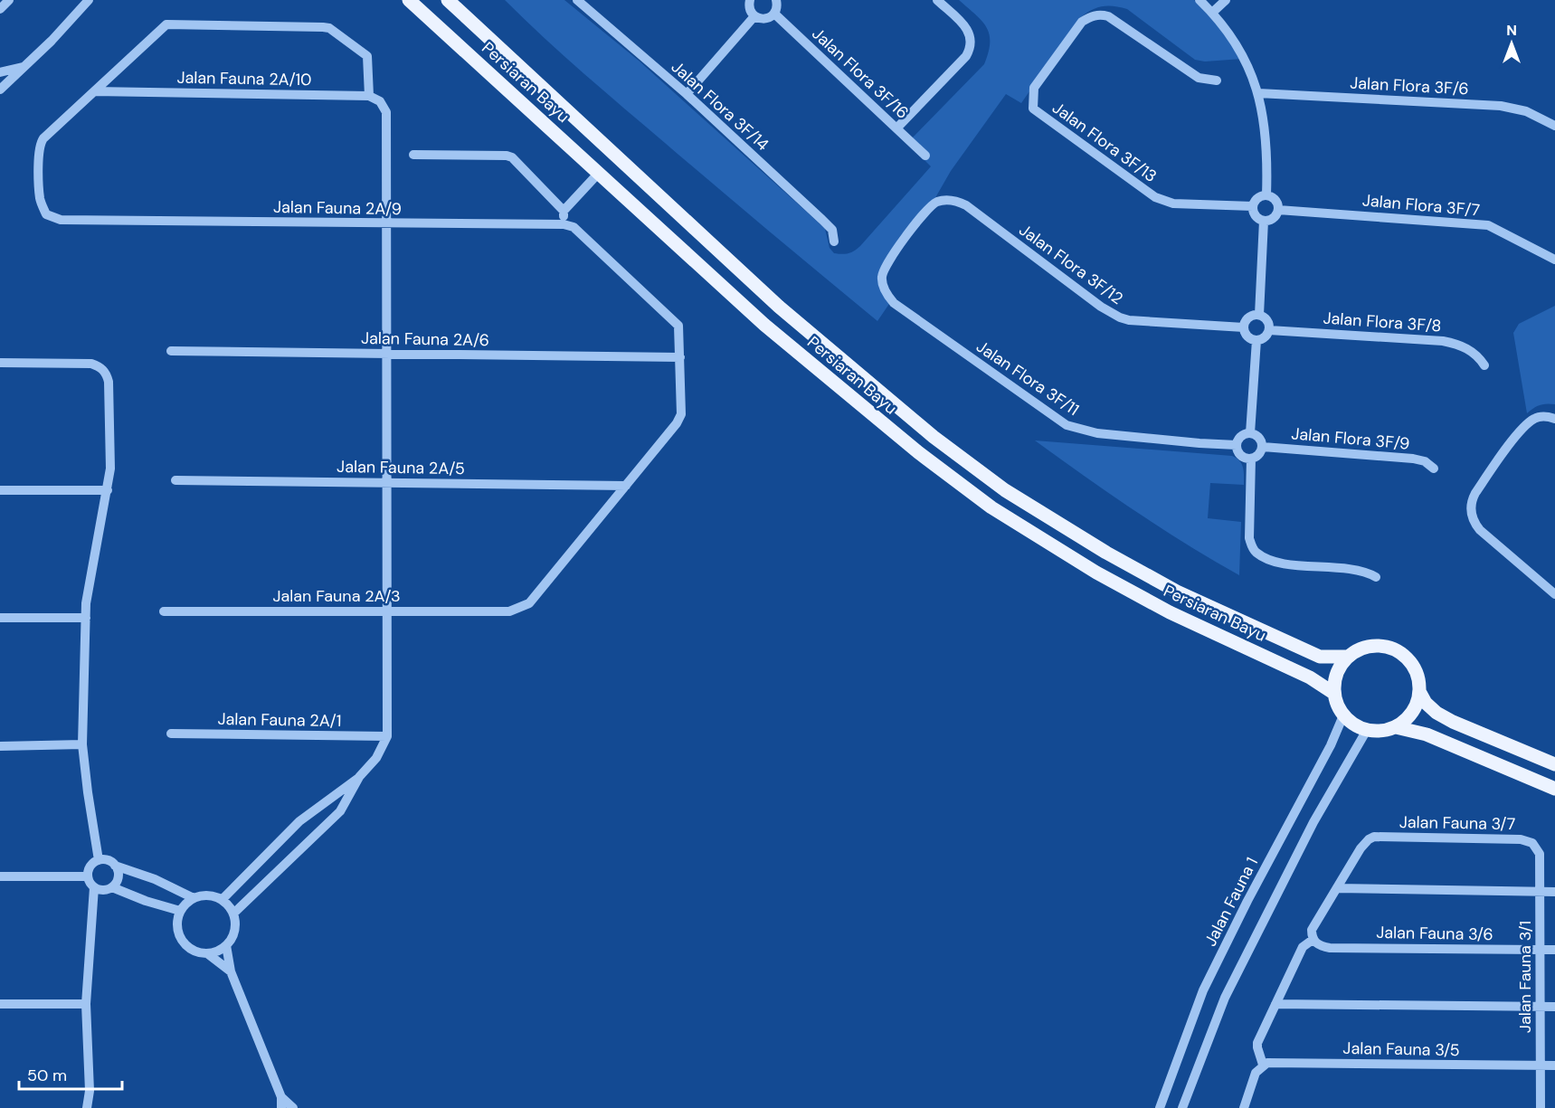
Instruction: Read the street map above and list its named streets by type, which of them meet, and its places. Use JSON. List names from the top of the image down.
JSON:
{
  "streets": {
    "main road": ["Persiaran Bayu"],
    "street": [
      "Jalan Flora 3F/16",
      "Jalan Fauna 2A/10",
      "Jalan Flora 3F/6",
      "Jalan Flora 3F/14",
      "Jalan Flora 3F/13",
      "Jalan Flora 3F/7",
      "Jalan Fauna 2A/9",
      "Jalan Flora 3F/12",
      "Jalan Flora 3F/8",
      "Jalan Fauna 2A/6",
      "Jalan Flora 3F/11",
      "Jalan Flora 3F/9",
      "Jalan Fauna 2A/5",
      "Jalan Fauna 2A/3",
      "Jalan Fauna 2A/1",
      "Jalan Fauna 3/7",
      "Jalan Fauna 1",
      "Jalan Fauna 3/6",
      "Jalan Fauna 3/1",
      "Jalan Fauna 3/5"
    ]
  },
  "crossings": [
    ["Jalan Fauna 2A/10", "Jalan Fauna 2A/9"],
    ["Persiaran Bayu", "Jalan Fauna 1"],
    ["Jalan Flora 3F/13", "Jalan Flora 3F/7"],
    ["Jalan Flora 3F/12", "Jalan Flora 3F/8"],
    ["Jalan Flora 3F/12", "Jalan Flora 3F/11"],
    ["Jalan Flora 3F/11", "Jalan Flora 3F/9"],
    ["Jalan Fauna 2A/5", "Jalan Fauna 2A/3"],
    ["Jalan Fauna 3/7", "Jalan Fauna 3/1"],
    ["Jalan Fauna 3/6", "Jalan Fauna 3/1"],
    ["Jalan Fauna 3/1", "Jalan Fauna 3/5"]
  ],
  "scale_bar": "50 m",
  "north": "top"
}
